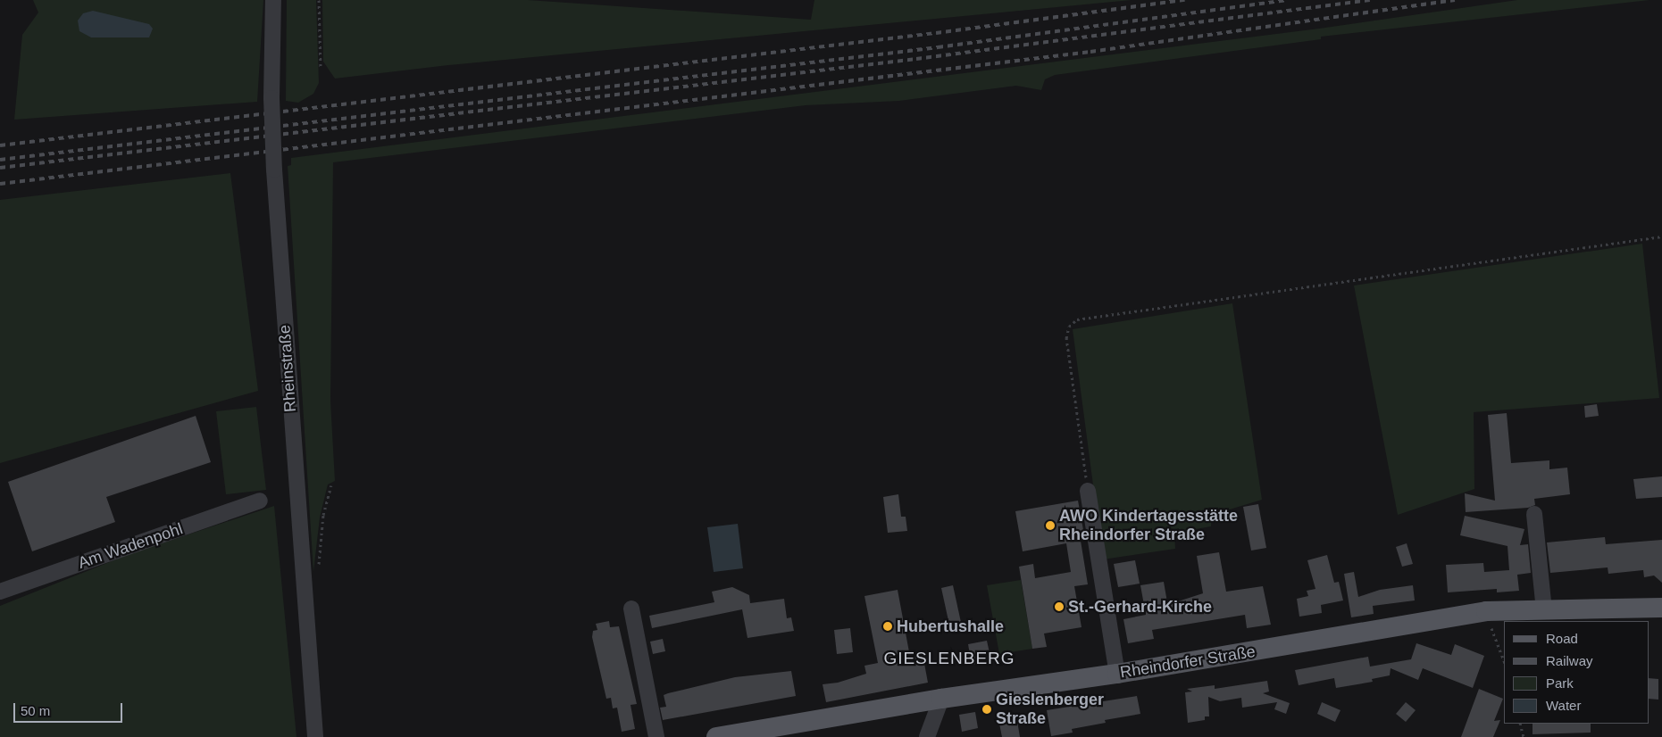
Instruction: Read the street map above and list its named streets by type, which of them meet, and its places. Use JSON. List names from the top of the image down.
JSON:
{
  "streets": {
    "main road": ["Rheindorfer Straße"],
    "street": ["Rheinstraße", "Am Wadenpohl"]
  },
  "districts": ["GIESLENBERG"],
  "places": [
    "AWO Kindertagesstätte Rheindorfer Straße",
    "St.-Gerhard-Kirche",
    "Hubertushalle",
    "Gieslenberger Straße"
  ],
  "legend": [
    "Road",
    "Railway",
    "Park",
    "Water"
  ],
  "scale_bar": "50 m"
}
